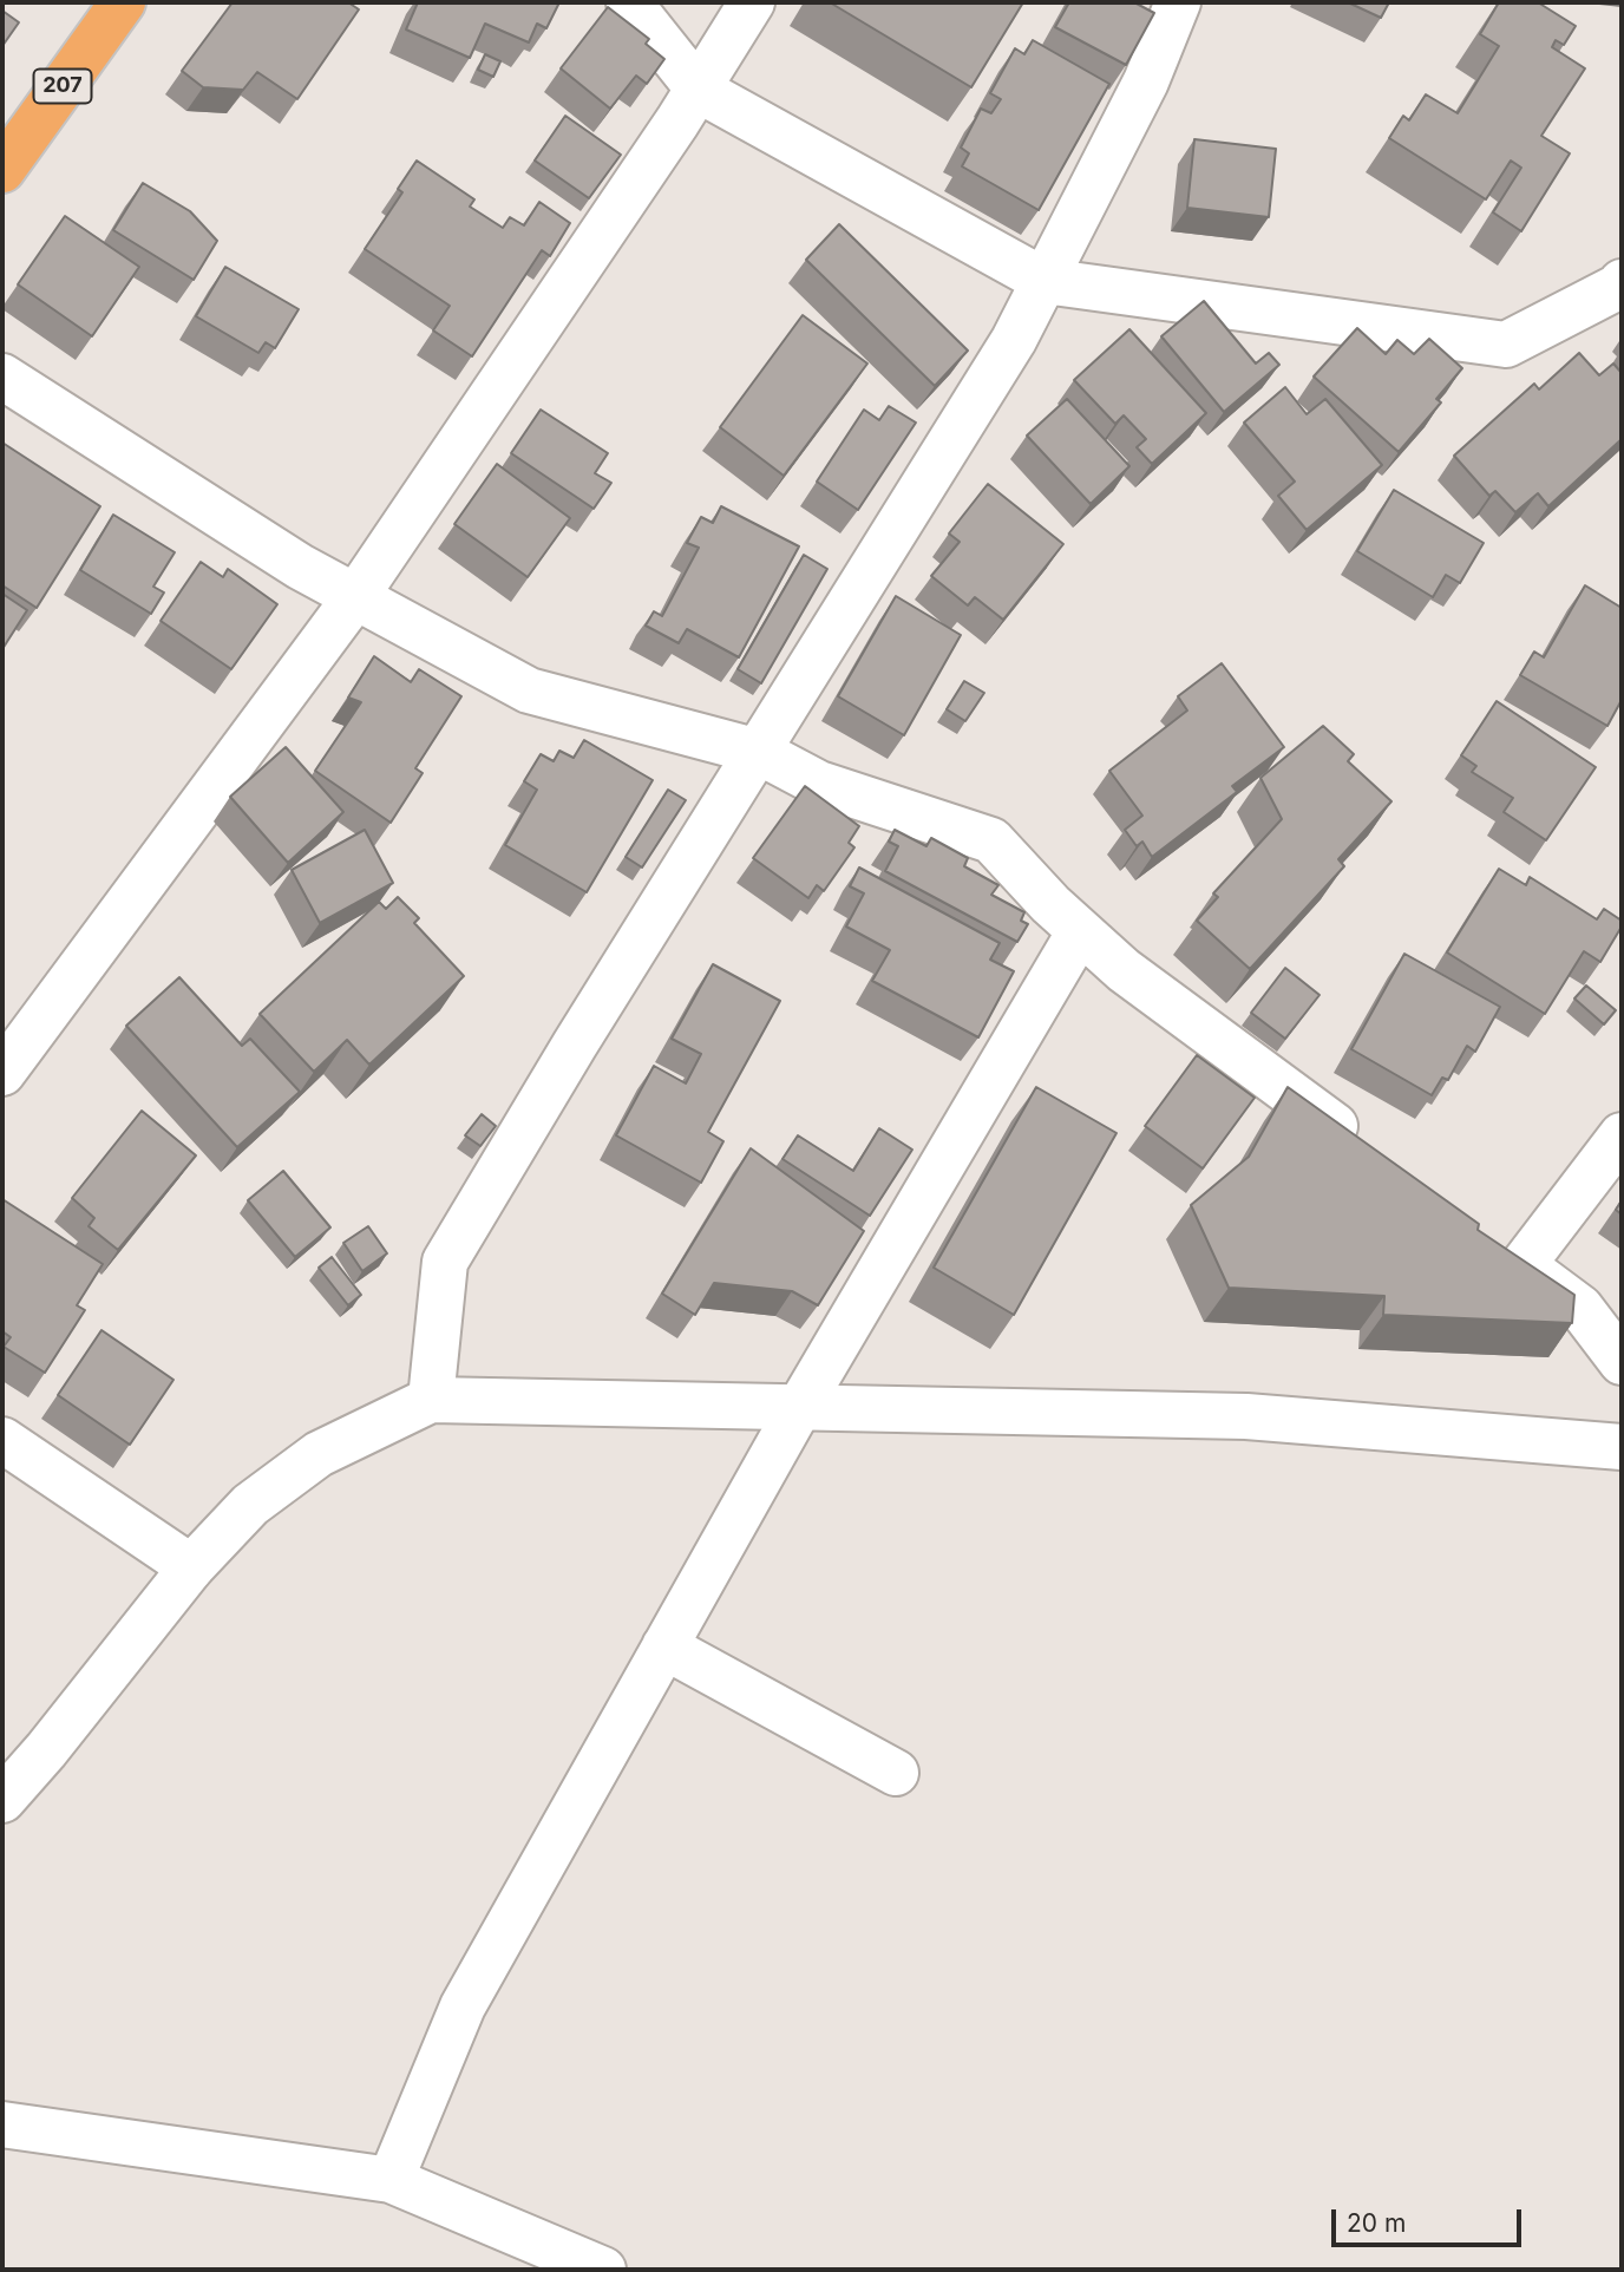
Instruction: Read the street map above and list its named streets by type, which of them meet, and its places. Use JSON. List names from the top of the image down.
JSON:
{
  "streets": {
    "highway": ["207"]
  },
  "scale_bar": "20 m"
}
